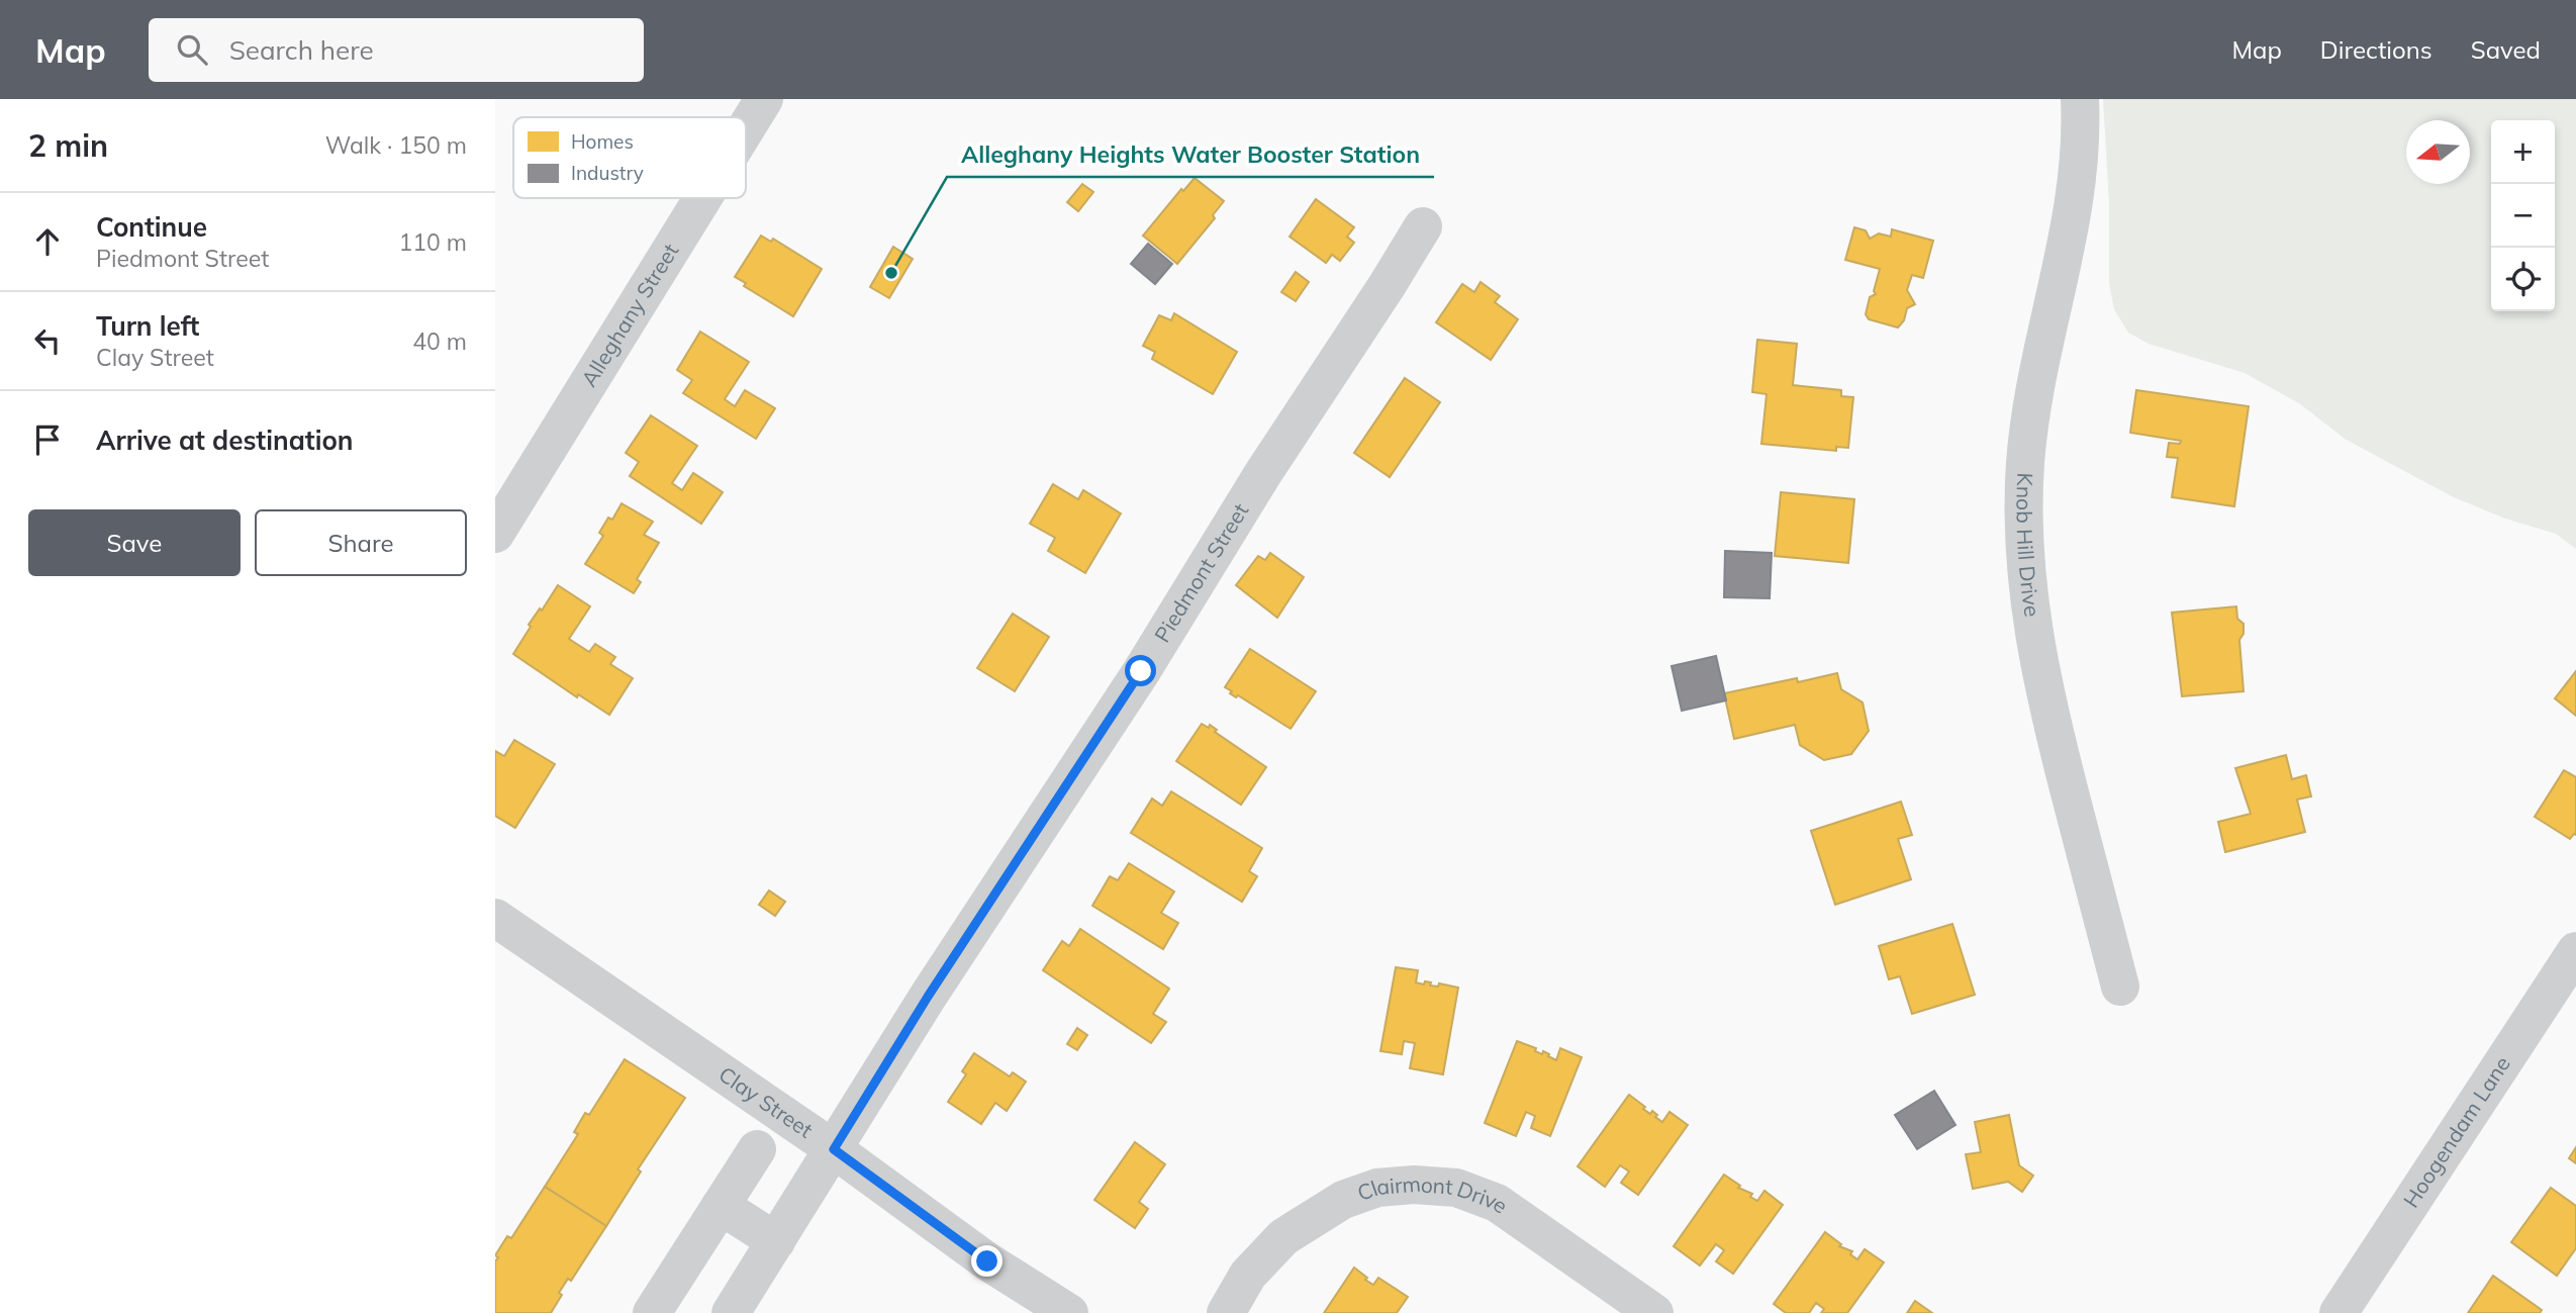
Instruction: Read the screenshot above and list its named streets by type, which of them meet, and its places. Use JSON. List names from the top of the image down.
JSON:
{
  "streets": {
    "street": [
      "Alleghany Street",
      "Knob Hill Drive",
      "Piedmont Street",
      "Clay Street",
      "Hoogendam Lane",
      "Clairmont Drive"
    ]
  },
  "crossings": [
    ["Piedmont Street", "Clay Street"]
  ],
  "places": ["Alleghany Heights Water Booster Station"],
  "legend": ["Homes", "Industry"],
  "north": "left",
  "page": {
    "header": "Map",
    "search": "Search here",
    "nav": ["Map", "Directions", "Saved"],
    "heading": ["2 min", "Walk · 150 m"],
    "map_buttons": ["+", "−"],
    "list": [
      ["Continue", "Piedmont Street", "110 m"],
      ["Turn left", "Clay Street", "40 m"],
      "Arrive at destination"
    ],
    "buttons": ["Save", "Share"]
  }
}
